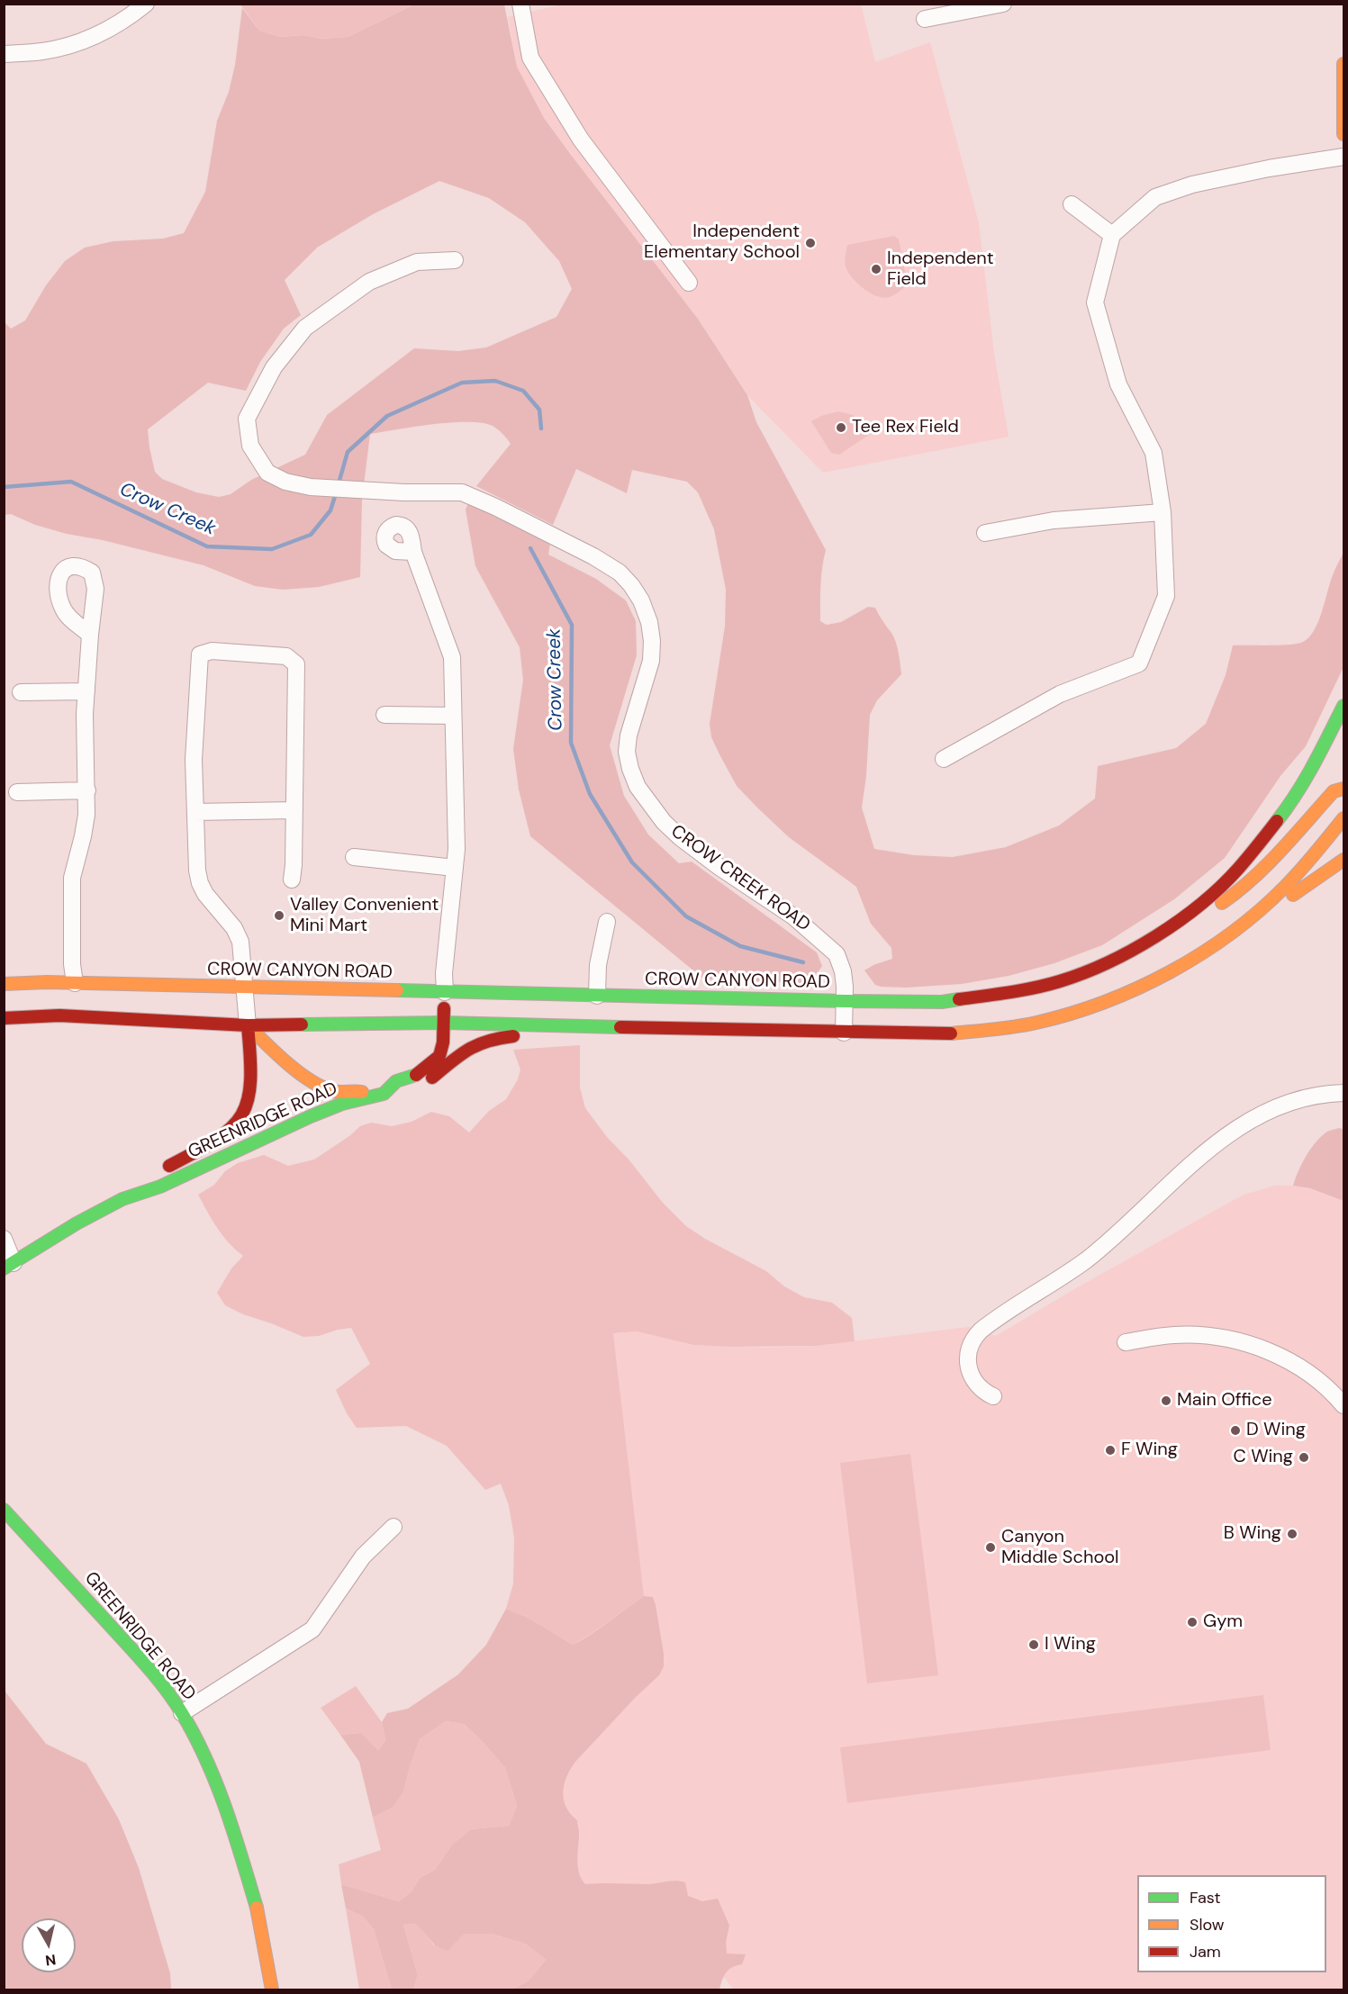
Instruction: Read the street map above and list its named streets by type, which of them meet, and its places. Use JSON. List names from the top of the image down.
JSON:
{
  "streets": {
    "main road": ["CROW CANYON ROAD", "GREENRIDGE ROAD"],
    "street": ["CROW CREEK ROAD"]
  },
  "crossings": [
    ["CROW CREEK ROAD", "CROW CANYON ROAD"],
    ["CROW CANYON ROAD", "GREENRIDGE ROAD"]
  ],
  "water": ["Crow Creek"],
  "places": [
    "Independent Elementary School",
    "Independent Field",
    "Tee Rex Field",
    "Valley Convenient Mini Mart",
    "Main Office",
    "D Wing",
    "F Wing",
    "C Wing",
    "B Wing",
    "Canyon Middle School",
    "Gym",
    "I Wing"
  ],
  "legend": ["Fast", "Slow", "Jam"],
  "north": "bottom"
}
